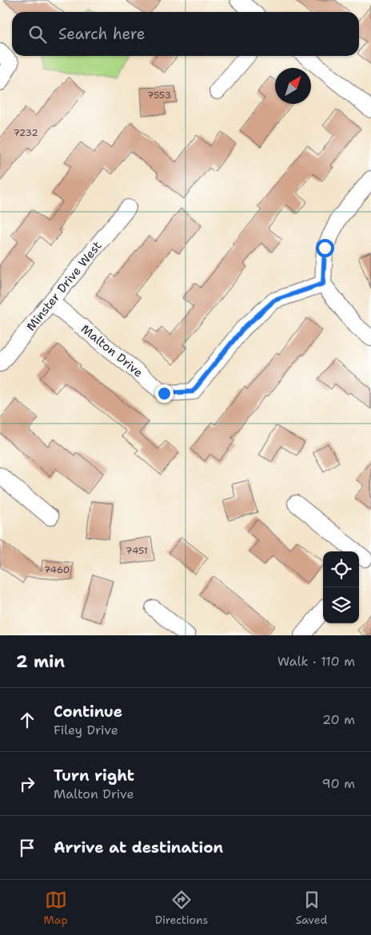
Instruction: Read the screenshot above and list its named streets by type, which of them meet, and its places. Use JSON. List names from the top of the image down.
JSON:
{
  "streets": {
    "street": ["Minster Drive West", "Malton Drive"]
  },
  "crossings": [
    ["Minster Drive West", "Malton Drive"]
  ],
  "house_numbers": [
    "7553",
    "7232",
    "7451",
    "7460"
  ],
  "north": "top right",
  "page": {
    "search": "Search here",
    "heading": ["2 min", "Walk · 110 m"],
    "list": [
      ["Continue", "Filey Drive", "20 m"],
      ["Turn right", "Malton Drive", "90 m"],
      "Arrive at destination"
    ],
    "nav": ["Map", "Directions", "Saved"]
  }
}
